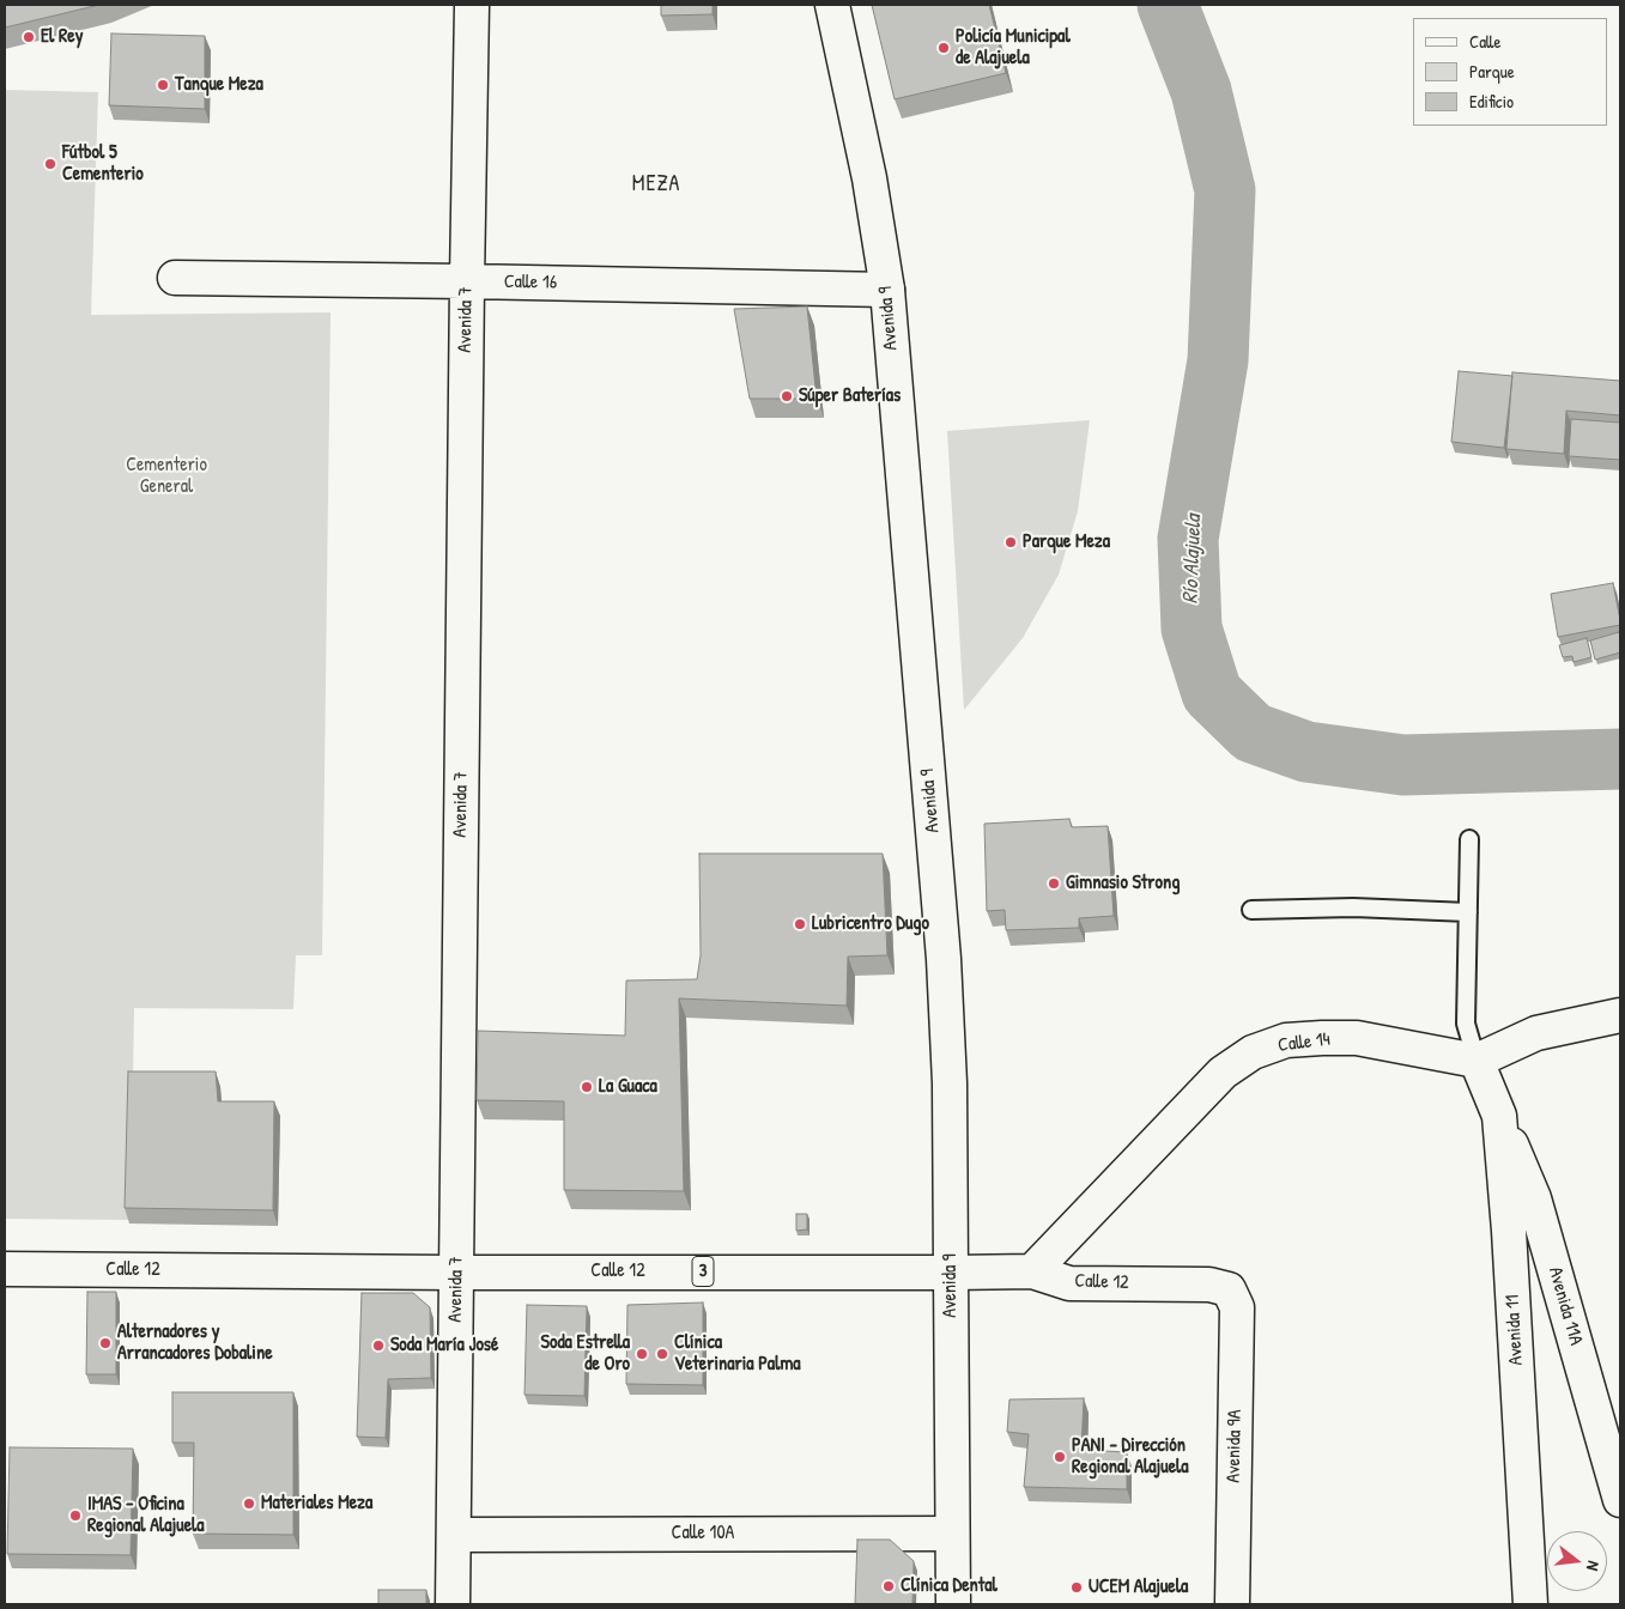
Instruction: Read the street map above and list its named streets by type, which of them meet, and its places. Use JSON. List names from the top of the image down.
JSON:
{
  "streets": {
    "street": [
      "Calle 16",
      "Avenida 9",
      "Avenida 7",
      "Calle 14",
      "Calle 12",
      "3",
      "Avenida 11A",
      "Avenida 11",
      "Avenida 9A",
      "Calle 10A"
    ]
  },
  "crossings": [
    ["Calle 16", "Avenida 9"],
    ["Calle 16", "Avenida 7"],
    ["Avenida 9", "Calle 12"],
    ["Avenida 9", "Calle 10A"],
    ["Avenida 7", "Calle 12"],
    ["Avenida 7", "Calle 10A"],
    ["Calle 14", "Calle 12"],
    ["Calle 14", "Avenida 11"],
    ["Calle 12", "Avenida 9A"],
    ["Avenida 11A", "Avenida 11"]
  ],
  "districts": ["MEZA"],
  "water": ["Río Alajuela"],
  "parks": ["Cementerio General"],
  "places": [
    "El Rey",
    "Policía Municipal de Alajuela",
    "Tanque Meza",
    "Fútbol 5 Cementerio",
    "Súper Baterías",
    "Parque Meza",
    "Gimnasio Strong",
    "Lubricentro Dugo",
    "La Guaca",
    "Alternadores y Arrancadores Dobaline",
    "Soda María José",
    "Soda Estrella de Oro",
    "Clínica Veterinaria Palma",
    "PANI - Dirección Regional Alajuela",
    "Materiales Meza",
    "IMAS - Oficina Regional Alajuela",
    "Clínica Dental",
    "UCEM Alajuela"
  ],
  "legend": ["Calle", "Parque", "Edificio"],
  "north": "right"
}
